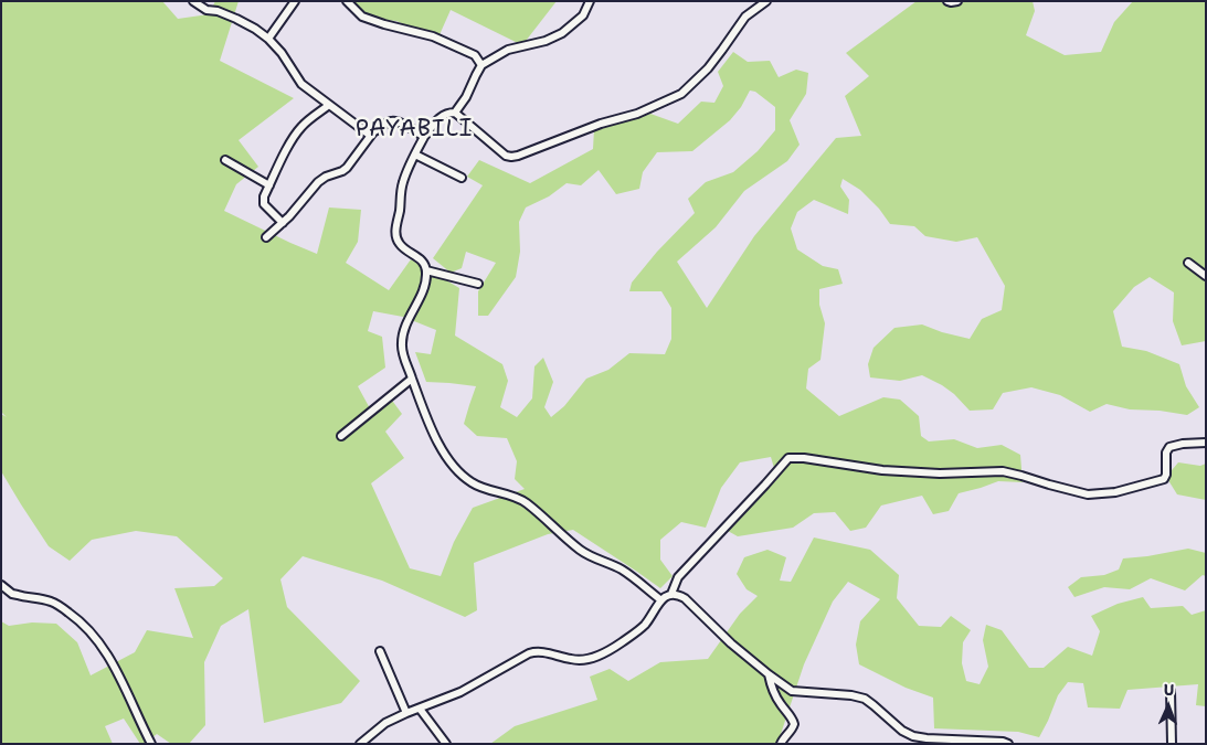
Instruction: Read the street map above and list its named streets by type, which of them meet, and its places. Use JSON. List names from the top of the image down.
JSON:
{
  "districts": ["PAYABILI"],
  "north": "top"
}
